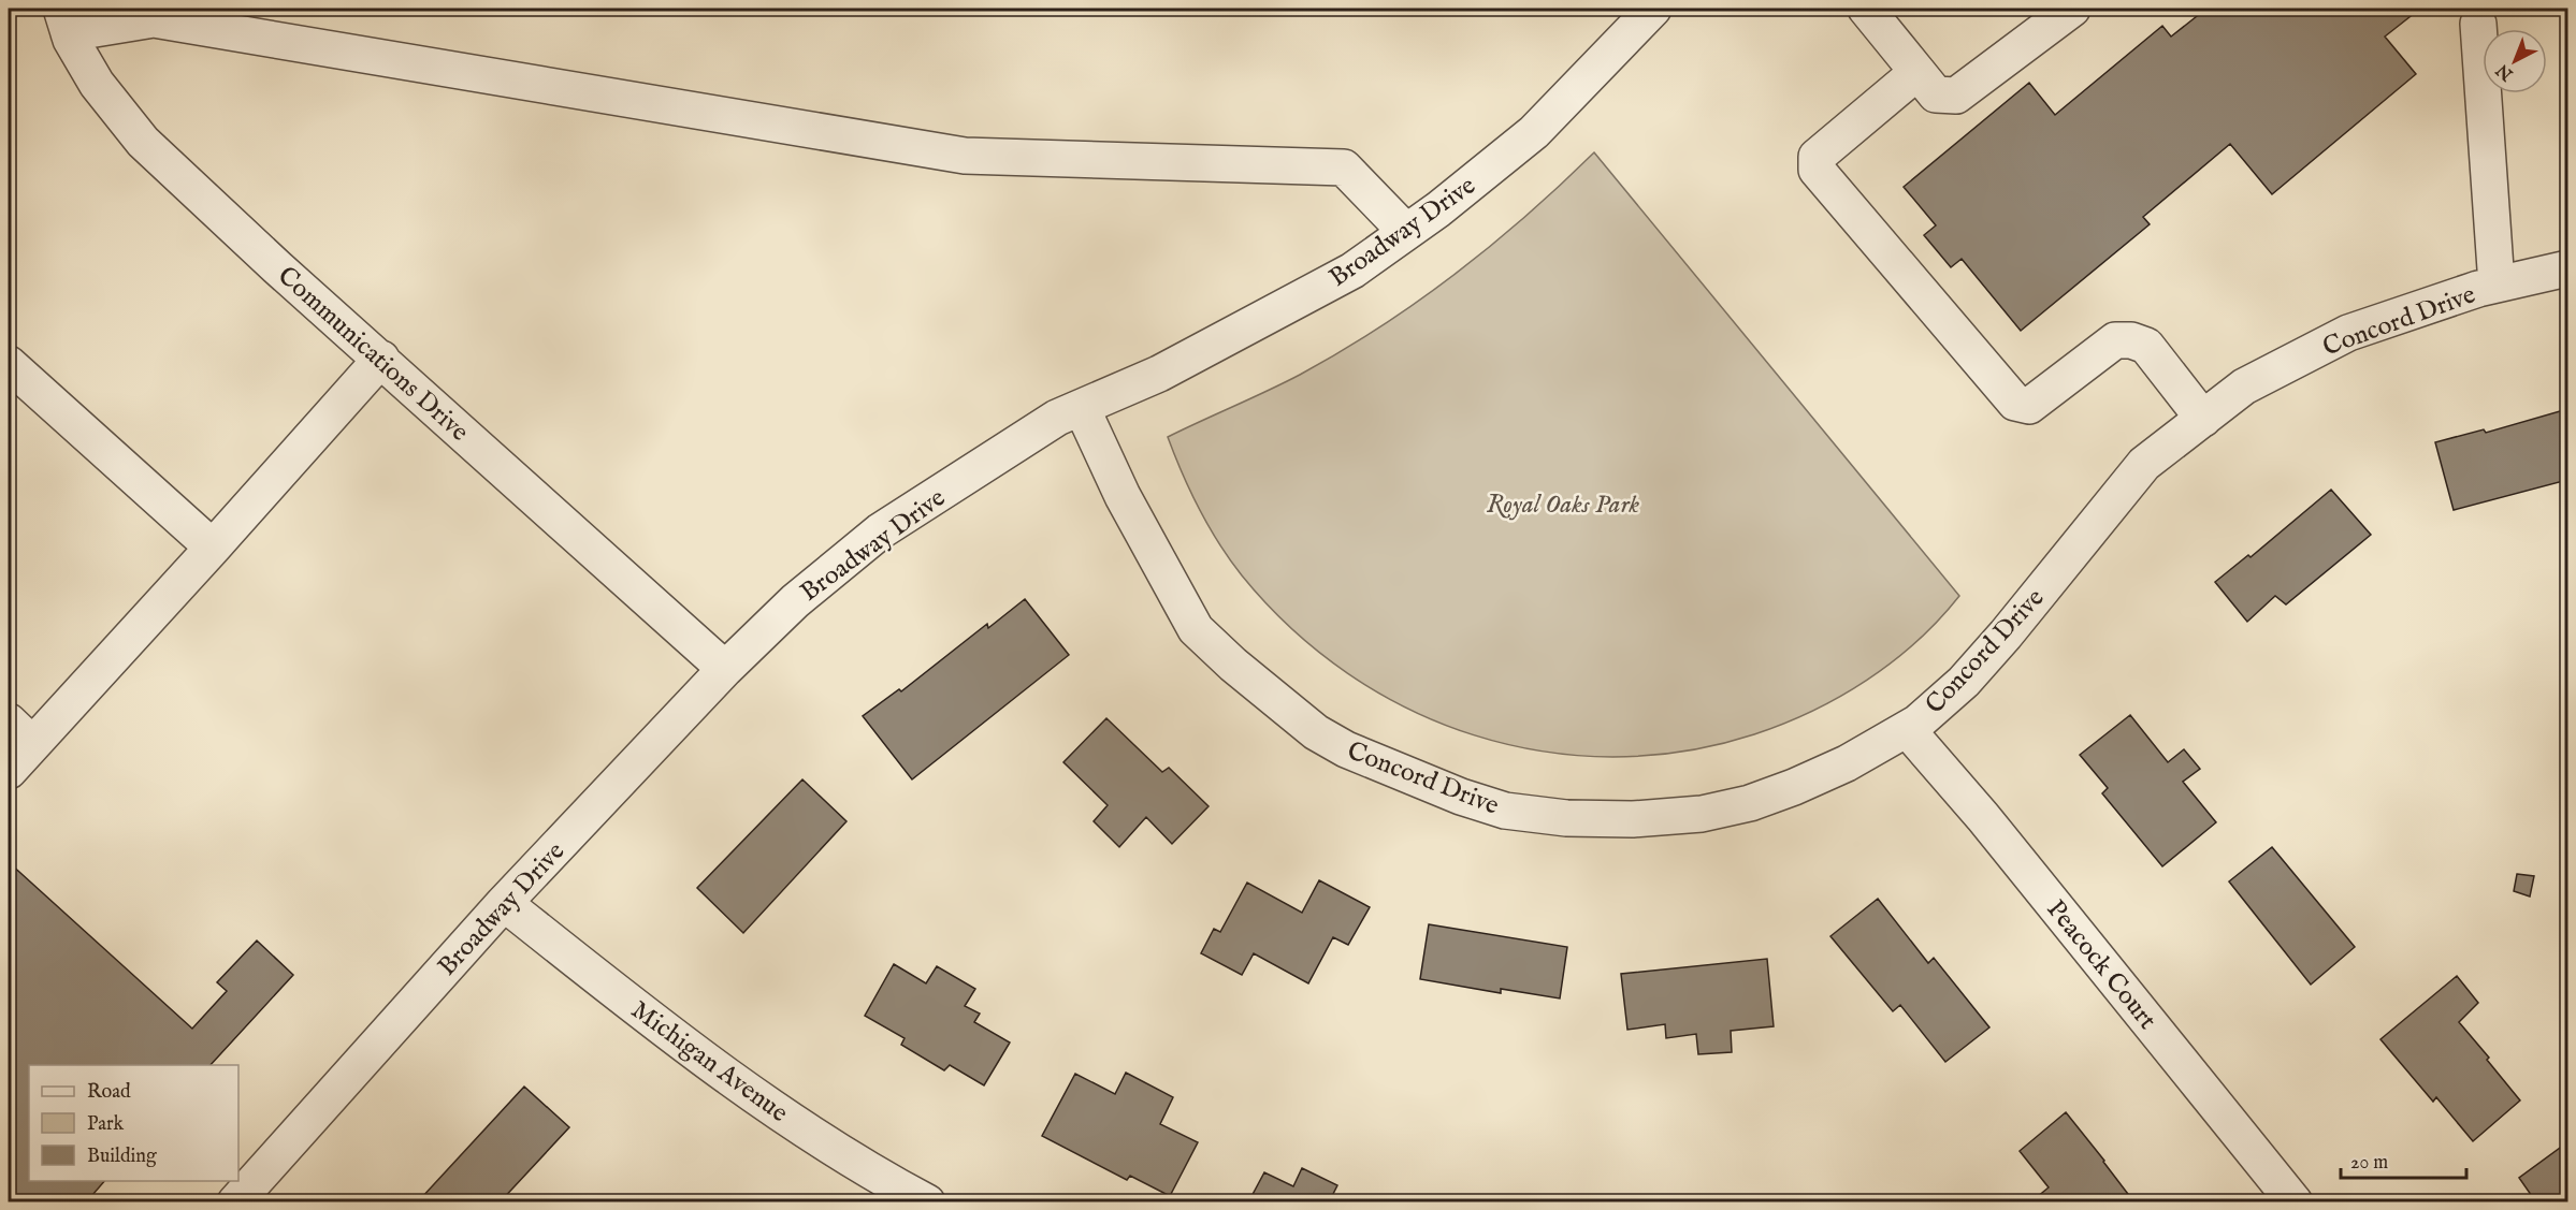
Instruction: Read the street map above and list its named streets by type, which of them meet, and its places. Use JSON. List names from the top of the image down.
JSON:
{
  "streets": {
    "street": [
      "Broadway Drive",
      "Concord Drive",
      "Communications Drive",
      "Peacock Court",
      "Michigan Avenue"
    ]
  },
  "crossings": [
    ["Broadway Drive", "Concord Drive"],
    ["Broadway Drive", "Communications Drive"],
    ["Broadway Drive", "Michigan Avenue"],
    ["Concord Drive", "Peacock Court"]
  ],
  "parks": ["Royal Oaks Park"],
  "legend": ["Road", "Park", "Building"],
  "scale_bar": "20 m",
  "north": "bottom left"
}
